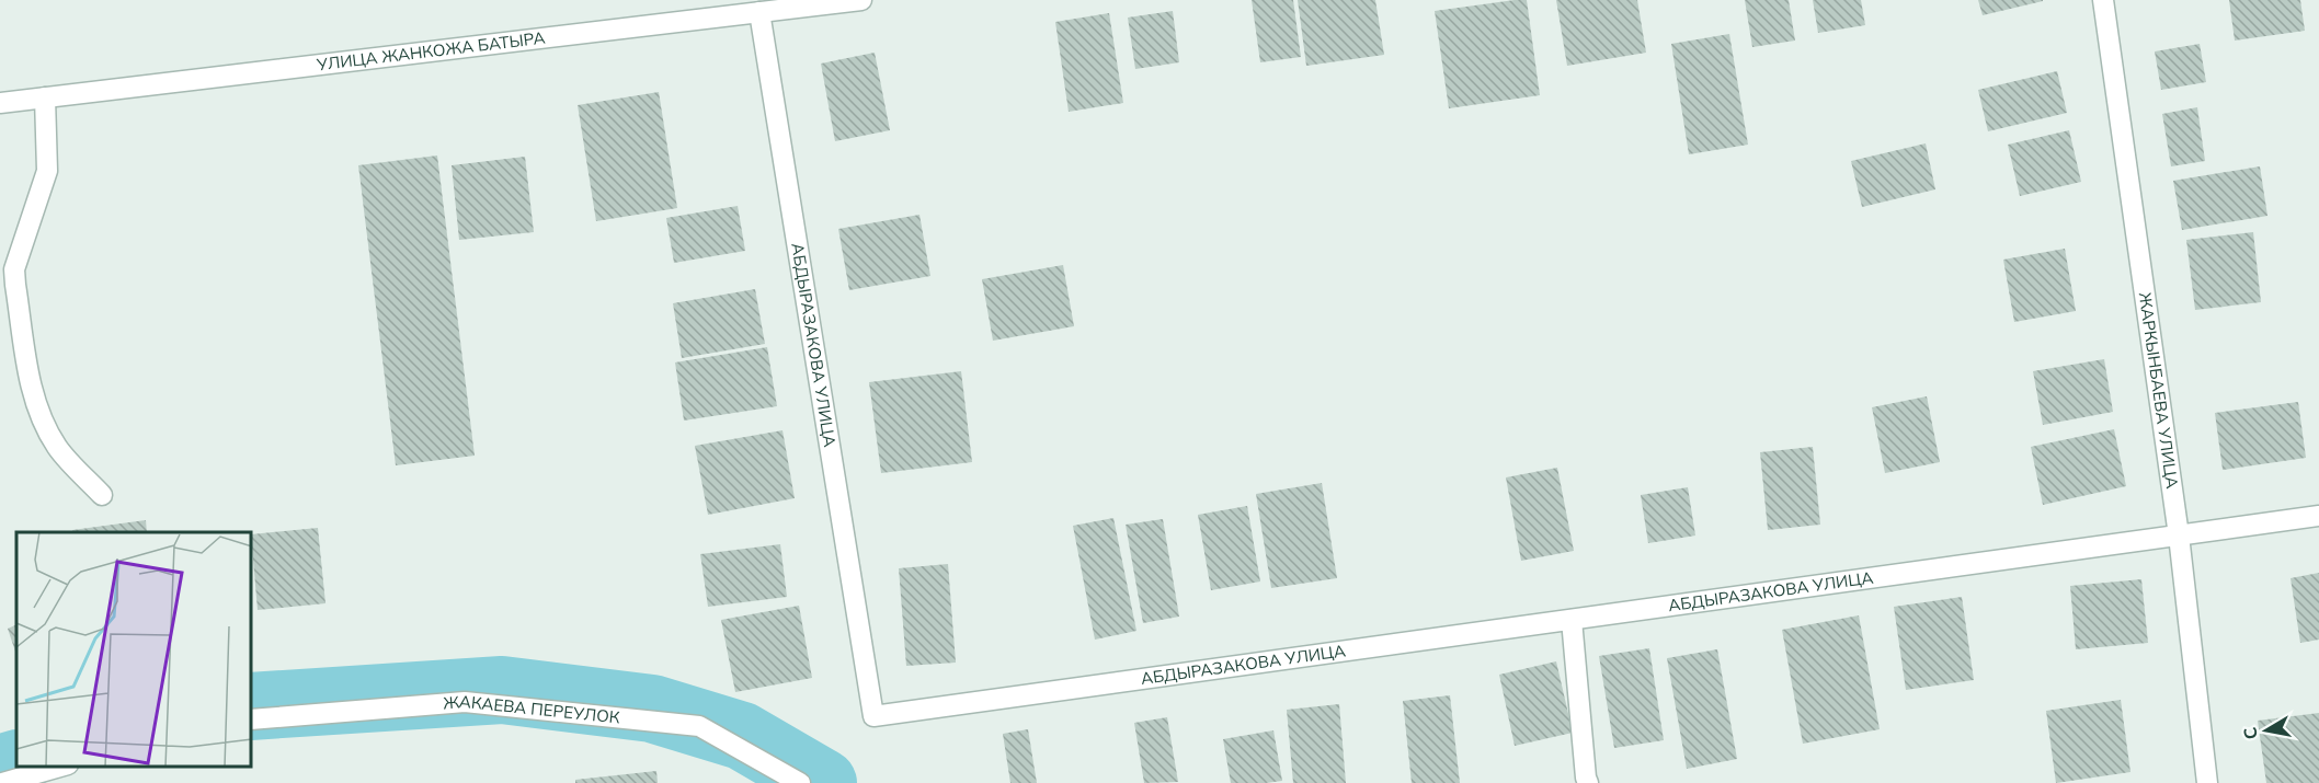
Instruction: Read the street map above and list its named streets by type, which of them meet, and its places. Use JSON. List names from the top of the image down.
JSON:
{
  "streets": {
    "street": [
      "УЛИЦА ЖАНКОЖА БАТЫРА",
      "АБДЫРАЗАКОВА УЛИЦА",
      "ЖАРКЫНБАЕВА УЛИЦА",
      "ЖАКАЕВА ПЕРЕУЛОК"
    ]
  },
  "crossings": [
    ["УЛИЦА ЖАНКОЖА БАТЫРА", "АБДЫРАЗАКОВА УЛИЦА"],
    ["АБДЫРАЗАКОВА УЛИЦА", "ЖАРКЫНБАЕВА УЛИЦА"]
  ],
  "north": "left"
}
